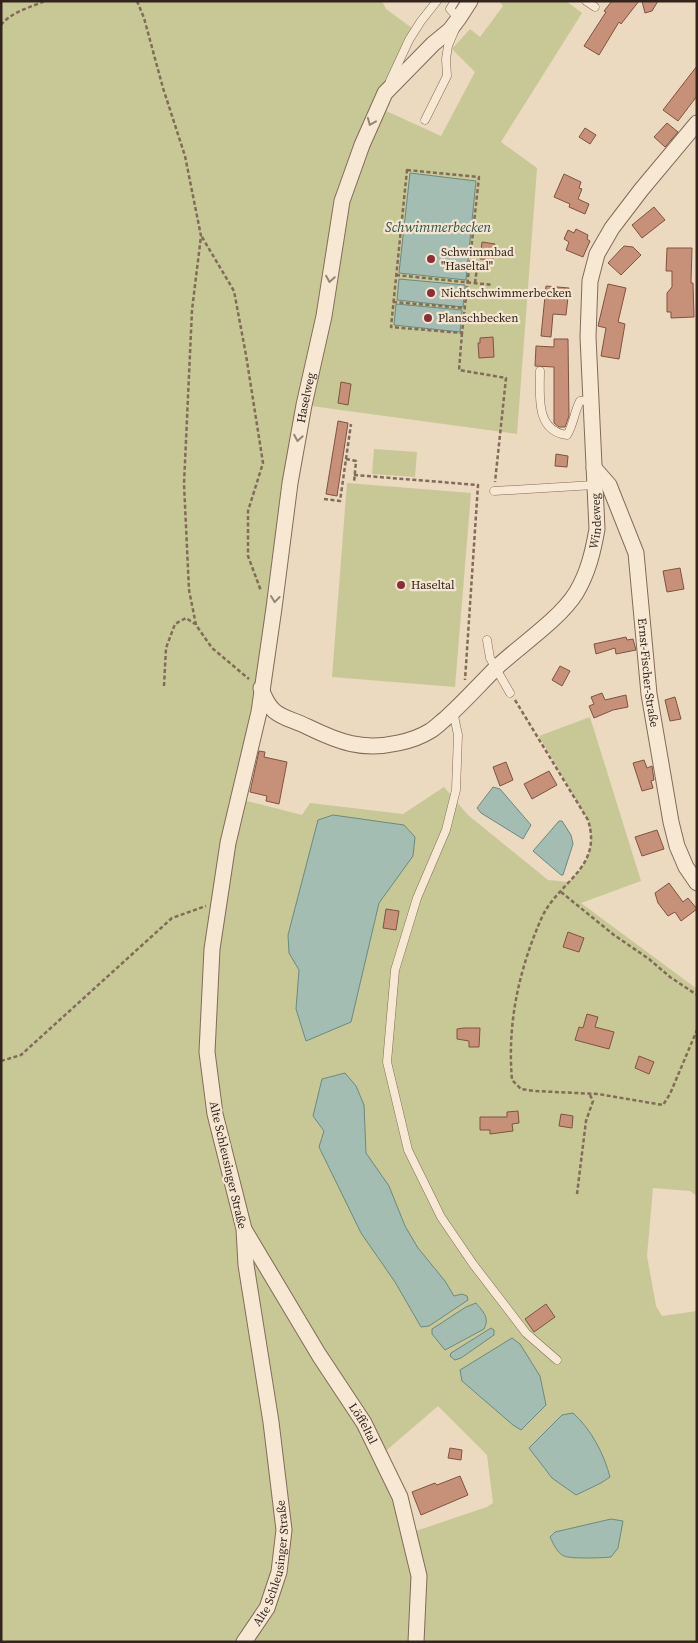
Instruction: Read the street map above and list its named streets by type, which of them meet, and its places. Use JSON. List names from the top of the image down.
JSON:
{
  "streets": {
    "street": [
      "Haselweg",
      "Windeweg",
      "Ernst-Fischer-Straße",
      "Alte Schleusinger Straße",
      "Löffeltal"
    ]
  },
  "crossings": [
    ["Haselweg", "Windeweg"],
    ["Haselweg", "Alte Schleusinger Straße"],
    ["Windeweg", "Ernst-Fischer-Straße"],
    ["Alte Schleusinger Straße", "Löffeltal"]
  ],
  "one_way": ["Haselweg"],
  "water": ["Schwimmerbecken"],
  "places": [
    "Schwimmbad \"Haseltal\"",
    "Nichtschwimmerbecken",
    "Planschbecken",
    "Haseltal"
  ]
}
